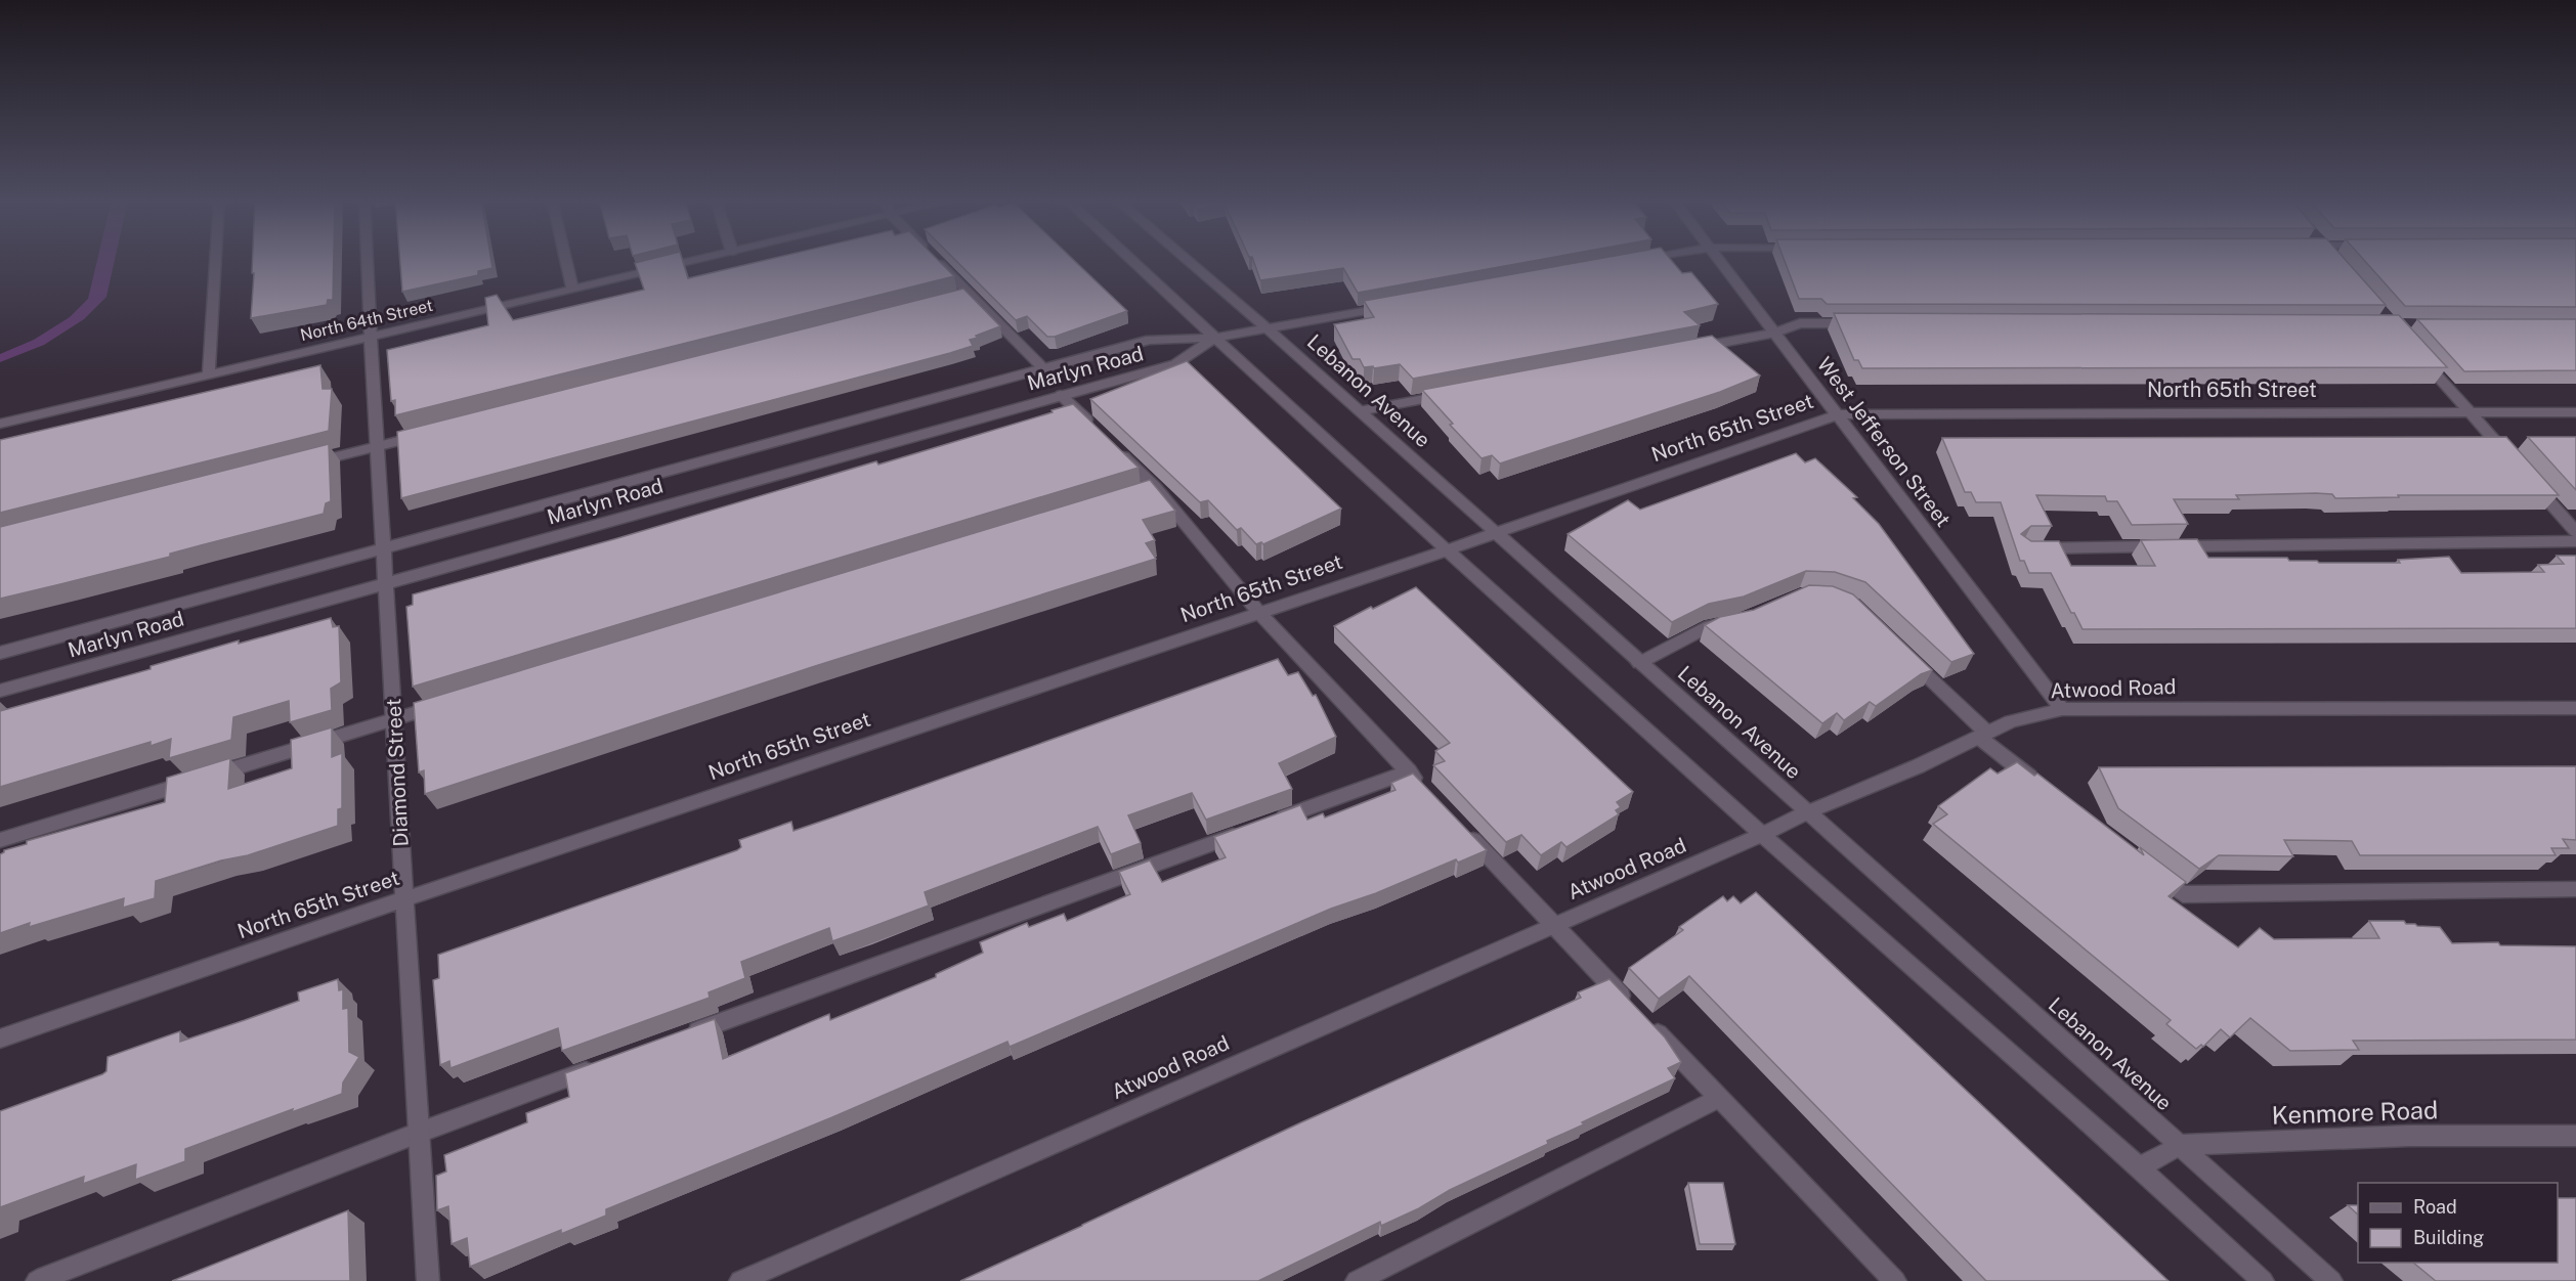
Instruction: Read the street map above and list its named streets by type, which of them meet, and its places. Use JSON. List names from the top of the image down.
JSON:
{
  "streets": {
    "street": [
      "North 64th Street",
      "Marlyn Road",
      "North 65th Street",
      "Lebanon Avenue",
      "West Jefferson Street",
      "Atwood Road",
      "Diamond Street",
      "Kenmore Road"
    ]
  },
  "crossings": [
    ["North 64th Street", "Diamond Street"],
    ["Marlyn Road", "Lebanon Avenue"],
    ["Marlyn Road", "Diamond Street"],
    ["North 65th Street", "Lebanon Avenue"],
    ["North 65th Street", "West Jefferson Street"],
    ["North 65th Street", "Diamond Street"],
    ["Lebanon Avenue", "Atwood Road"],
    ["Lebanon Avenue", "Kenmore Road"],
    ["West Jefferson Street", "Atwood Road"]
  ],
  "legend": ["Road", "Building"]
}
